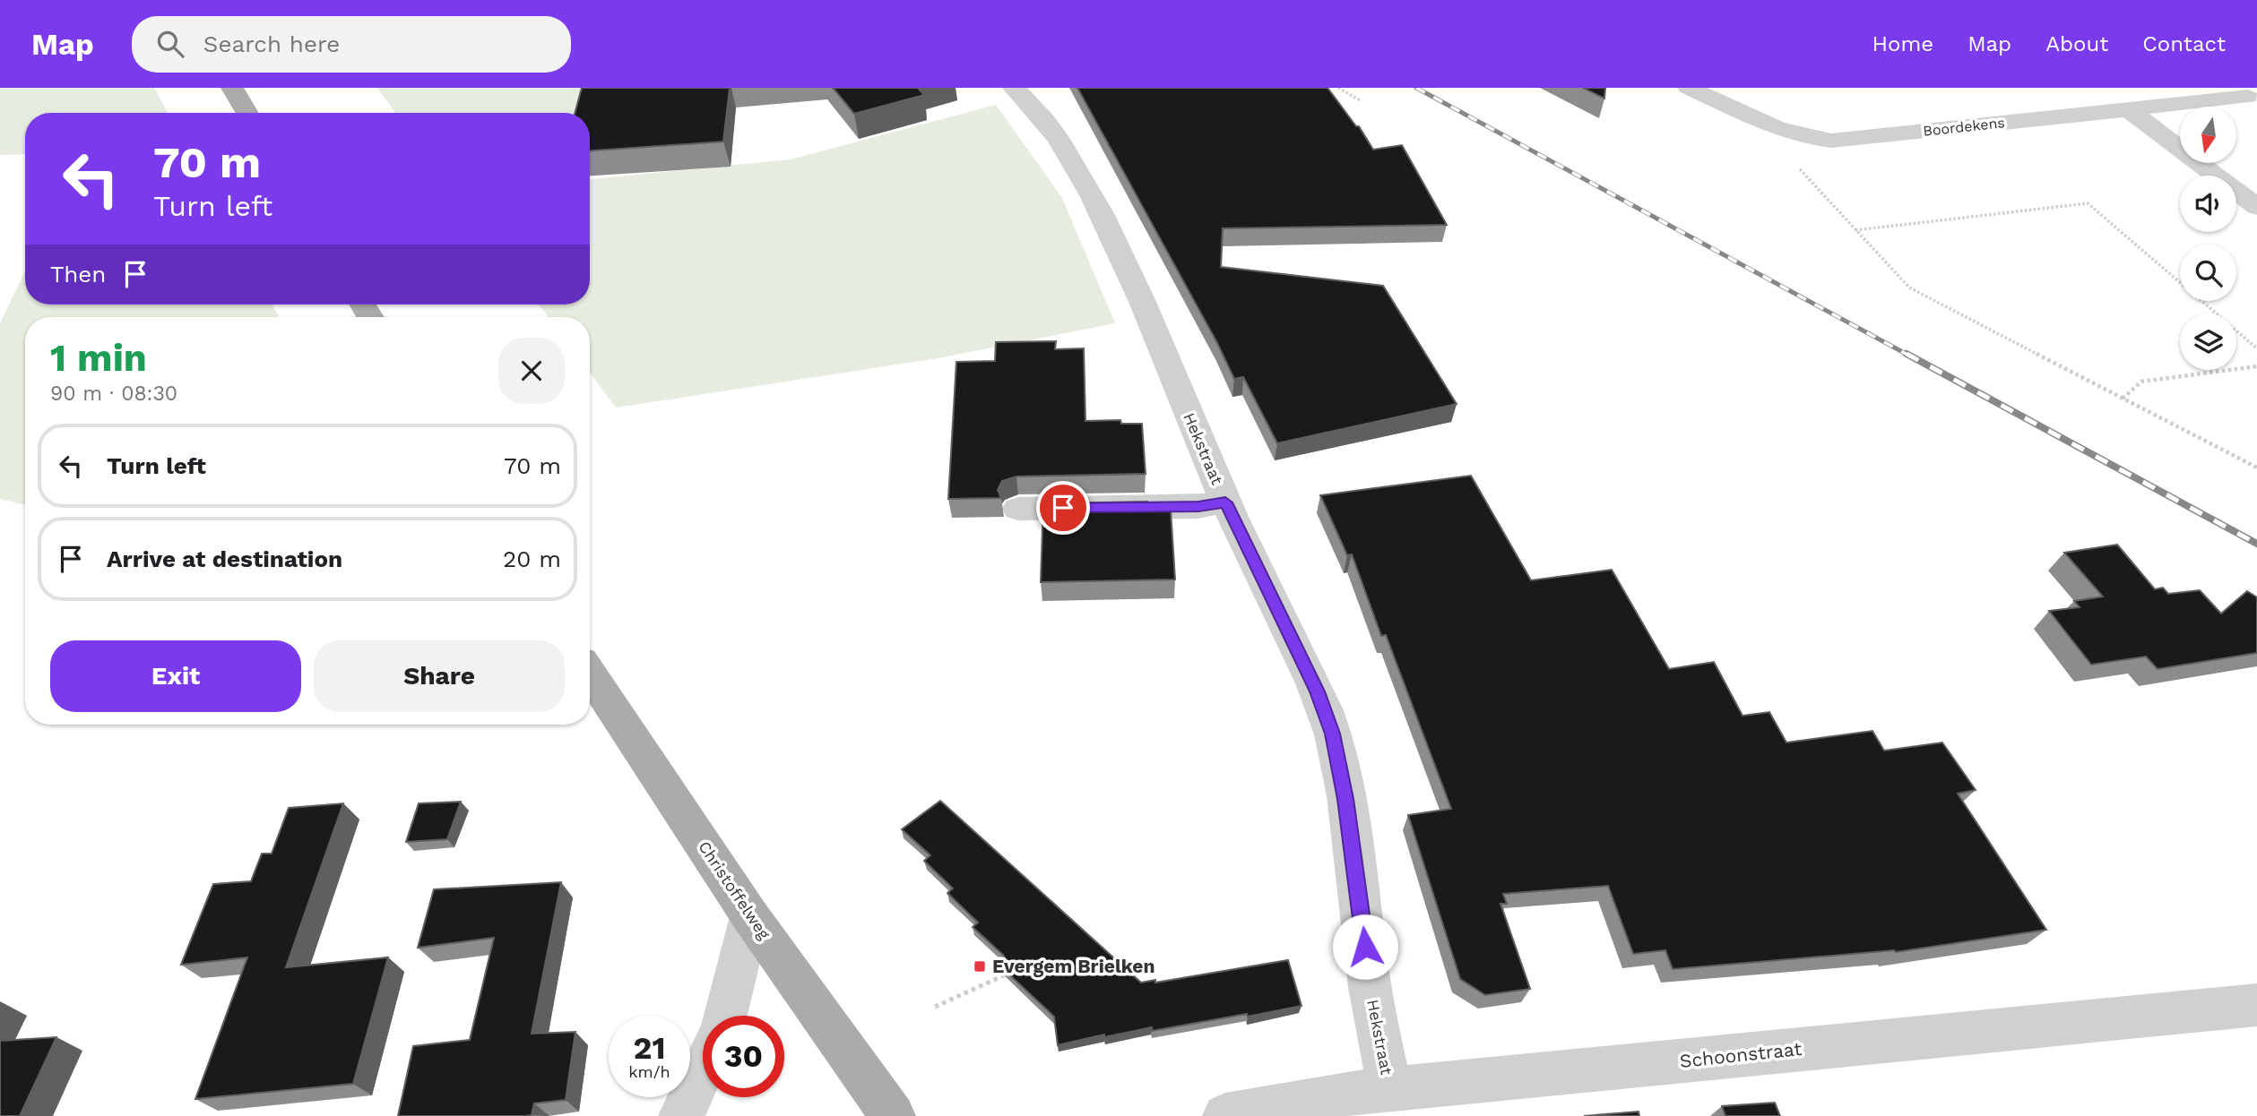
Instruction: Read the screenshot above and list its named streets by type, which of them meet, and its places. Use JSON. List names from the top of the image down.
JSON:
{
  "streets": {
    "main road": ["Christoffelweg"],
    "street": ["Boordekens", "Hekstraat", "Schoonstraat"]
  },
  "crossings": [
    ["Hekstraat", "Schoonstraat"]
  ],
  "places": {
    "transit": ["Evergem Brielken"]
  },
  "north": "bottom",
  "page": {
    "header": "Map",
    "search": "Search here",
    "nav": [
      "Home",
      "Map",
      "About",
      "Contact"
    ],
    "turn": ["70 m", "Turn left"],
    "then": "Then",
    "heading": ["1 min", "90 m · 08:30"],
    "list": [
      {
        "name": "Turn left",
        "value": "70 m"
      },
      {
        "name": "Arrive at destination",
        "value": "20 m"
      }
    ],
    "buttons": ["Exit", "Share"],
    "speed": "21 km/h",
    "limit": "30"
  }
}
